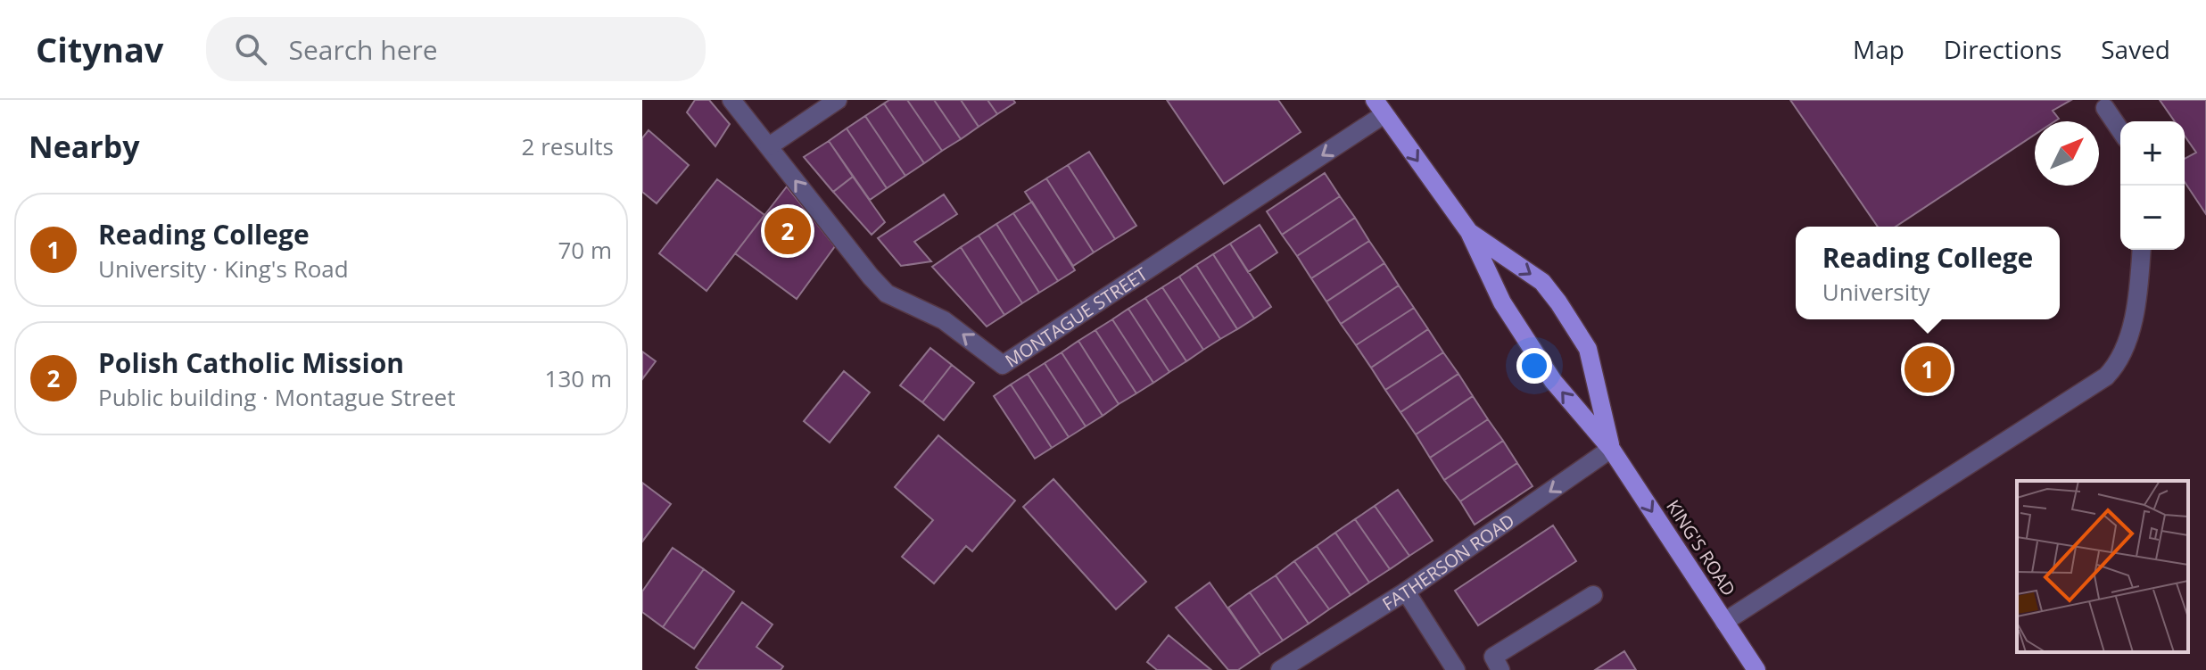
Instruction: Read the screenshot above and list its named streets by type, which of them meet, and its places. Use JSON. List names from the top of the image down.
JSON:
{
  "streets": {
    "main road": ["KING'S ROAD"],
    "street": ["MONTAGUE STREET", "FATHERSON ROAD"]
  },
  "crossings": [
    ["MONTAGUE STREET", "KING'S ROAD"],
    ["KING'S ROAD", "FATHERSON ROAD"]
  ],
  "one_way": ["FATHERSON ROAD"],
  "north": "top right",
  "page": {
    "header": "Citynav",
    "search": "Search here",
    "nav": ["Map", "Directions", "Saved"],
    "heading": ["Nearby", "2 results"],
    "map_buttons": ["+", "−"],
    "list": [
      {
        "mark": "1",
        "name": "Reading College",
        "note": "University · King's Road",
        "value": "70 m"
      },
      {
        "mark": "2",
        "name": "Polish Catholic Mission",
        "note": "Public building · Montague Street",
        "value": "130 m"
      }
    ],
    "pins": ["2", "1"],
    "popup": ["Reading College", "University"]
  }
}
